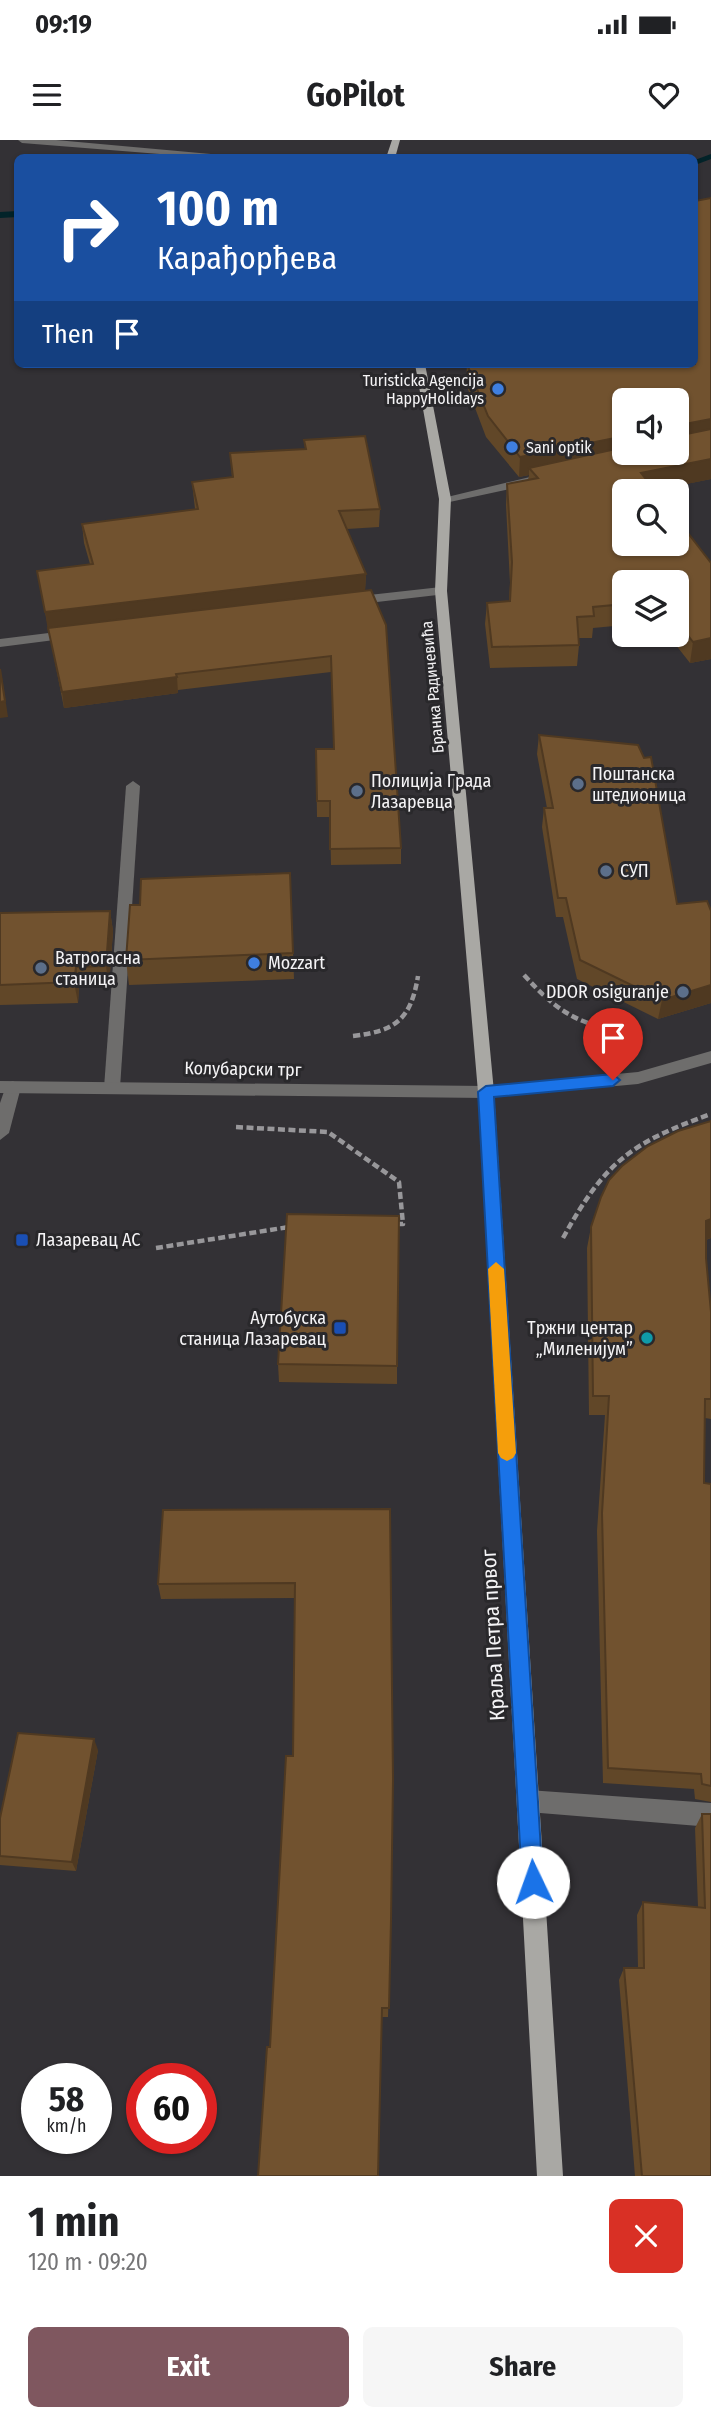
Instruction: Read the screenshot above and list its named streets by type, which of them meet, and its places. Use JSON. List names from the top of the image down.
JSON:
{
  "streets": {
    "main road": ["Бранка Радичевића", "Краља Петра првог"],
    "street": ["Колубарски трг"]
  },
  "crossings": [
    ["Бранка Радичевића", "Колубарски трг"],
    ["Бранка Радичевића", "Краља Петра првог"],
    ["Колубарски трг", "Краља Петра првог"]
  ],
  "places": {
    "other": [
      "Turisticka Agencija HappyHolidays",
      "Sani optik",
      "Поштанска штедионица",
      "Полиција Града Лазаревца",
      "СУП",
      "Mozzart",
      "Ватрогасна станица",
      "DDOR osiguranje",
      "Тржни центар „Миленијум”"
    ],
    "transit": ["Лазаревац АС", "Аутобуска станица Лазаревац"]
  },
  "page": {
    "status": "09:19",
    "header": "GoPilot",
    "turn": ["100 m", "Карађорђева"],
    "then": "Then",
    "speed": "58 km/h",
    "limit": "60",
    "heading": ["1 min", "120 m · 09:20"],
    "buttons": ["Exit", "Share"]
  }
}
